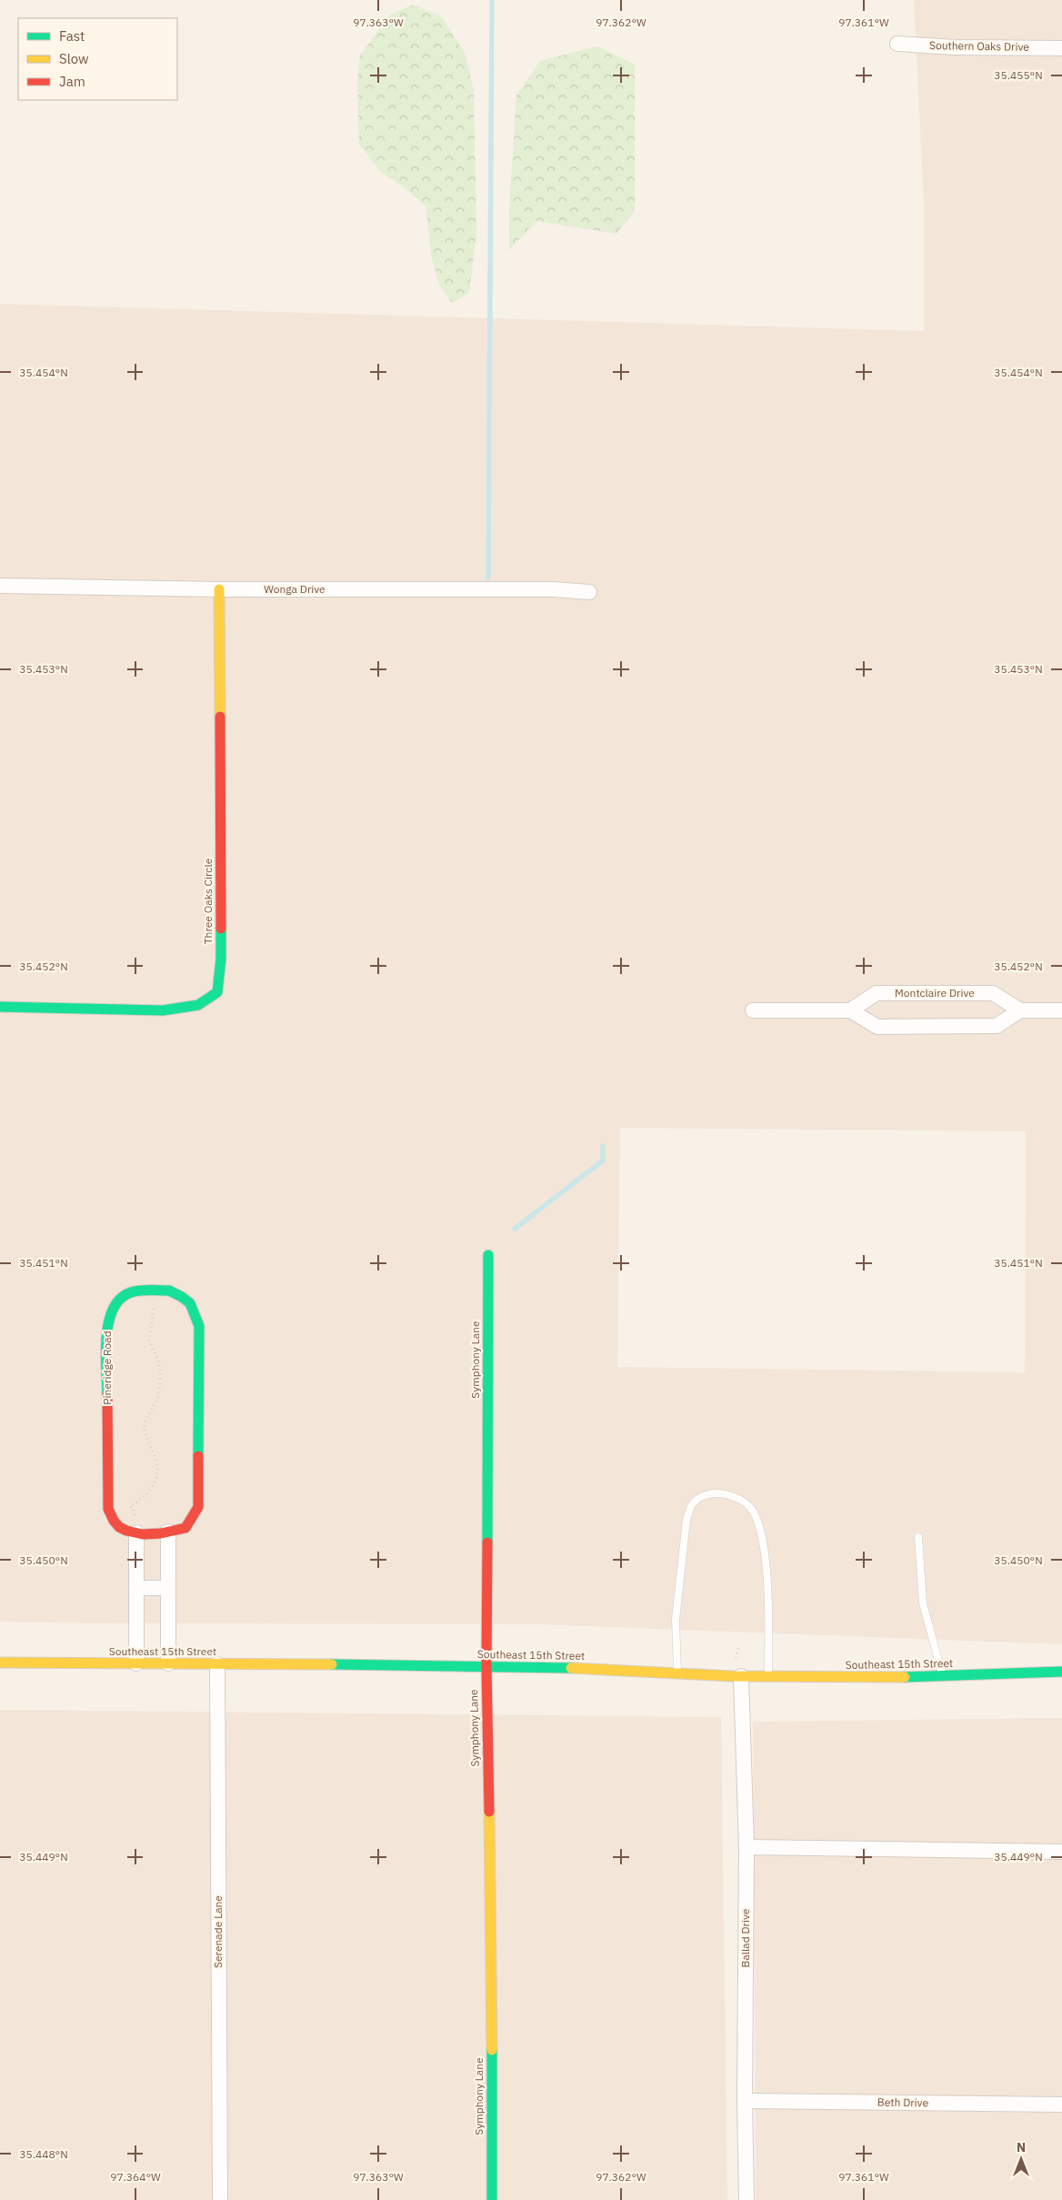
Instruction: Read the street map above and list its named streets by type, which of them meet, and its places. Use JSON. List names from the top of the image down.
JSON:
{
  "streets": {
    "street": [
      "Southern Oaks Drive",
      "Wonga Drive",
      "Three Oaks Circle",
      "Montclaire Drive",
      "Symphony Lane",
      "Pineridge Road",
      "Southeast 15th Street",
      "Serenade Lane",
      "Ballad Drive",
      "Beth Drive"
    ]
  },
  "crossings": [
    ["Wonga Drive", "Three Oaks Circle"],
    ["Symphony Lane", "Southeast 15th Street"],
    ["Southeast 15th Street", "Serenade Lane"],
    ["Southeast 15th Street", "Ballad Drive"],
    ["Ballad Drive", "Beth Drive"]
  ],
  "legend": ["Fast", "Slow", "Jam"],
  "north": "top",
  "coordinates": [
    "97.363°W",
    "97.362°W",
    "97.361°W",
    "35.455°N",
    "35.454°N",
    "35.453°N",
    "35.452°N",
    "35.451°N",
    "35.450°N",
    "35.449°N",
    "35.448°N",
    "97.364°W"
  ]
}
